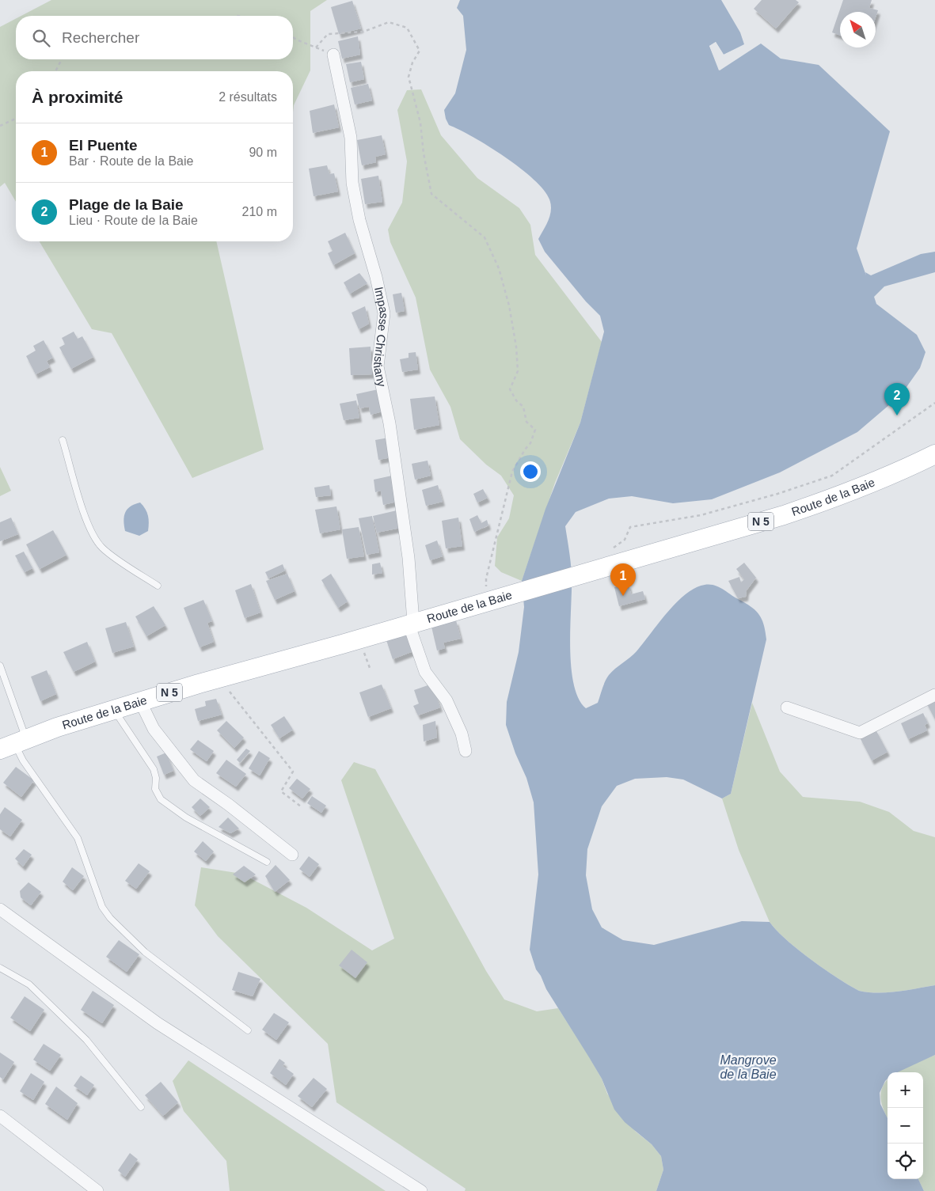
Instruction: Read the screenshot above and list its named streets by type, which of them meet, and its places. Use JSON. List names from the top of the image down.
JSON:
{
  "streets": {
    "main road": ["Route de la Baie", "N 5"],
    "street": ["Impasse Christiany"]
  },
  "crossings": [
    ["Impasse Christiany", "Route de la Baie"]
  ],
  "water": ["Mangrove de la Baie"],
  "north": "top left",
  "page": {
    "search": "Rechercher",
    "heading": ["À proximité", "2 résultats"],
    "list": [
      {
        "mark": "1",
        "name": "El Puente",
        "note": "Bar · Route de la Baie",
        "value": "90 m"
      },
      {
        "mark": "2",
        "name": "Plage de la Baie",
        "note": "Lieu · Route de la Baie",
        "value": "210 m"
      }
    ],
    "pins": ["2", "1"],
    "map_buttons": ["+", "−"]
  }
}
